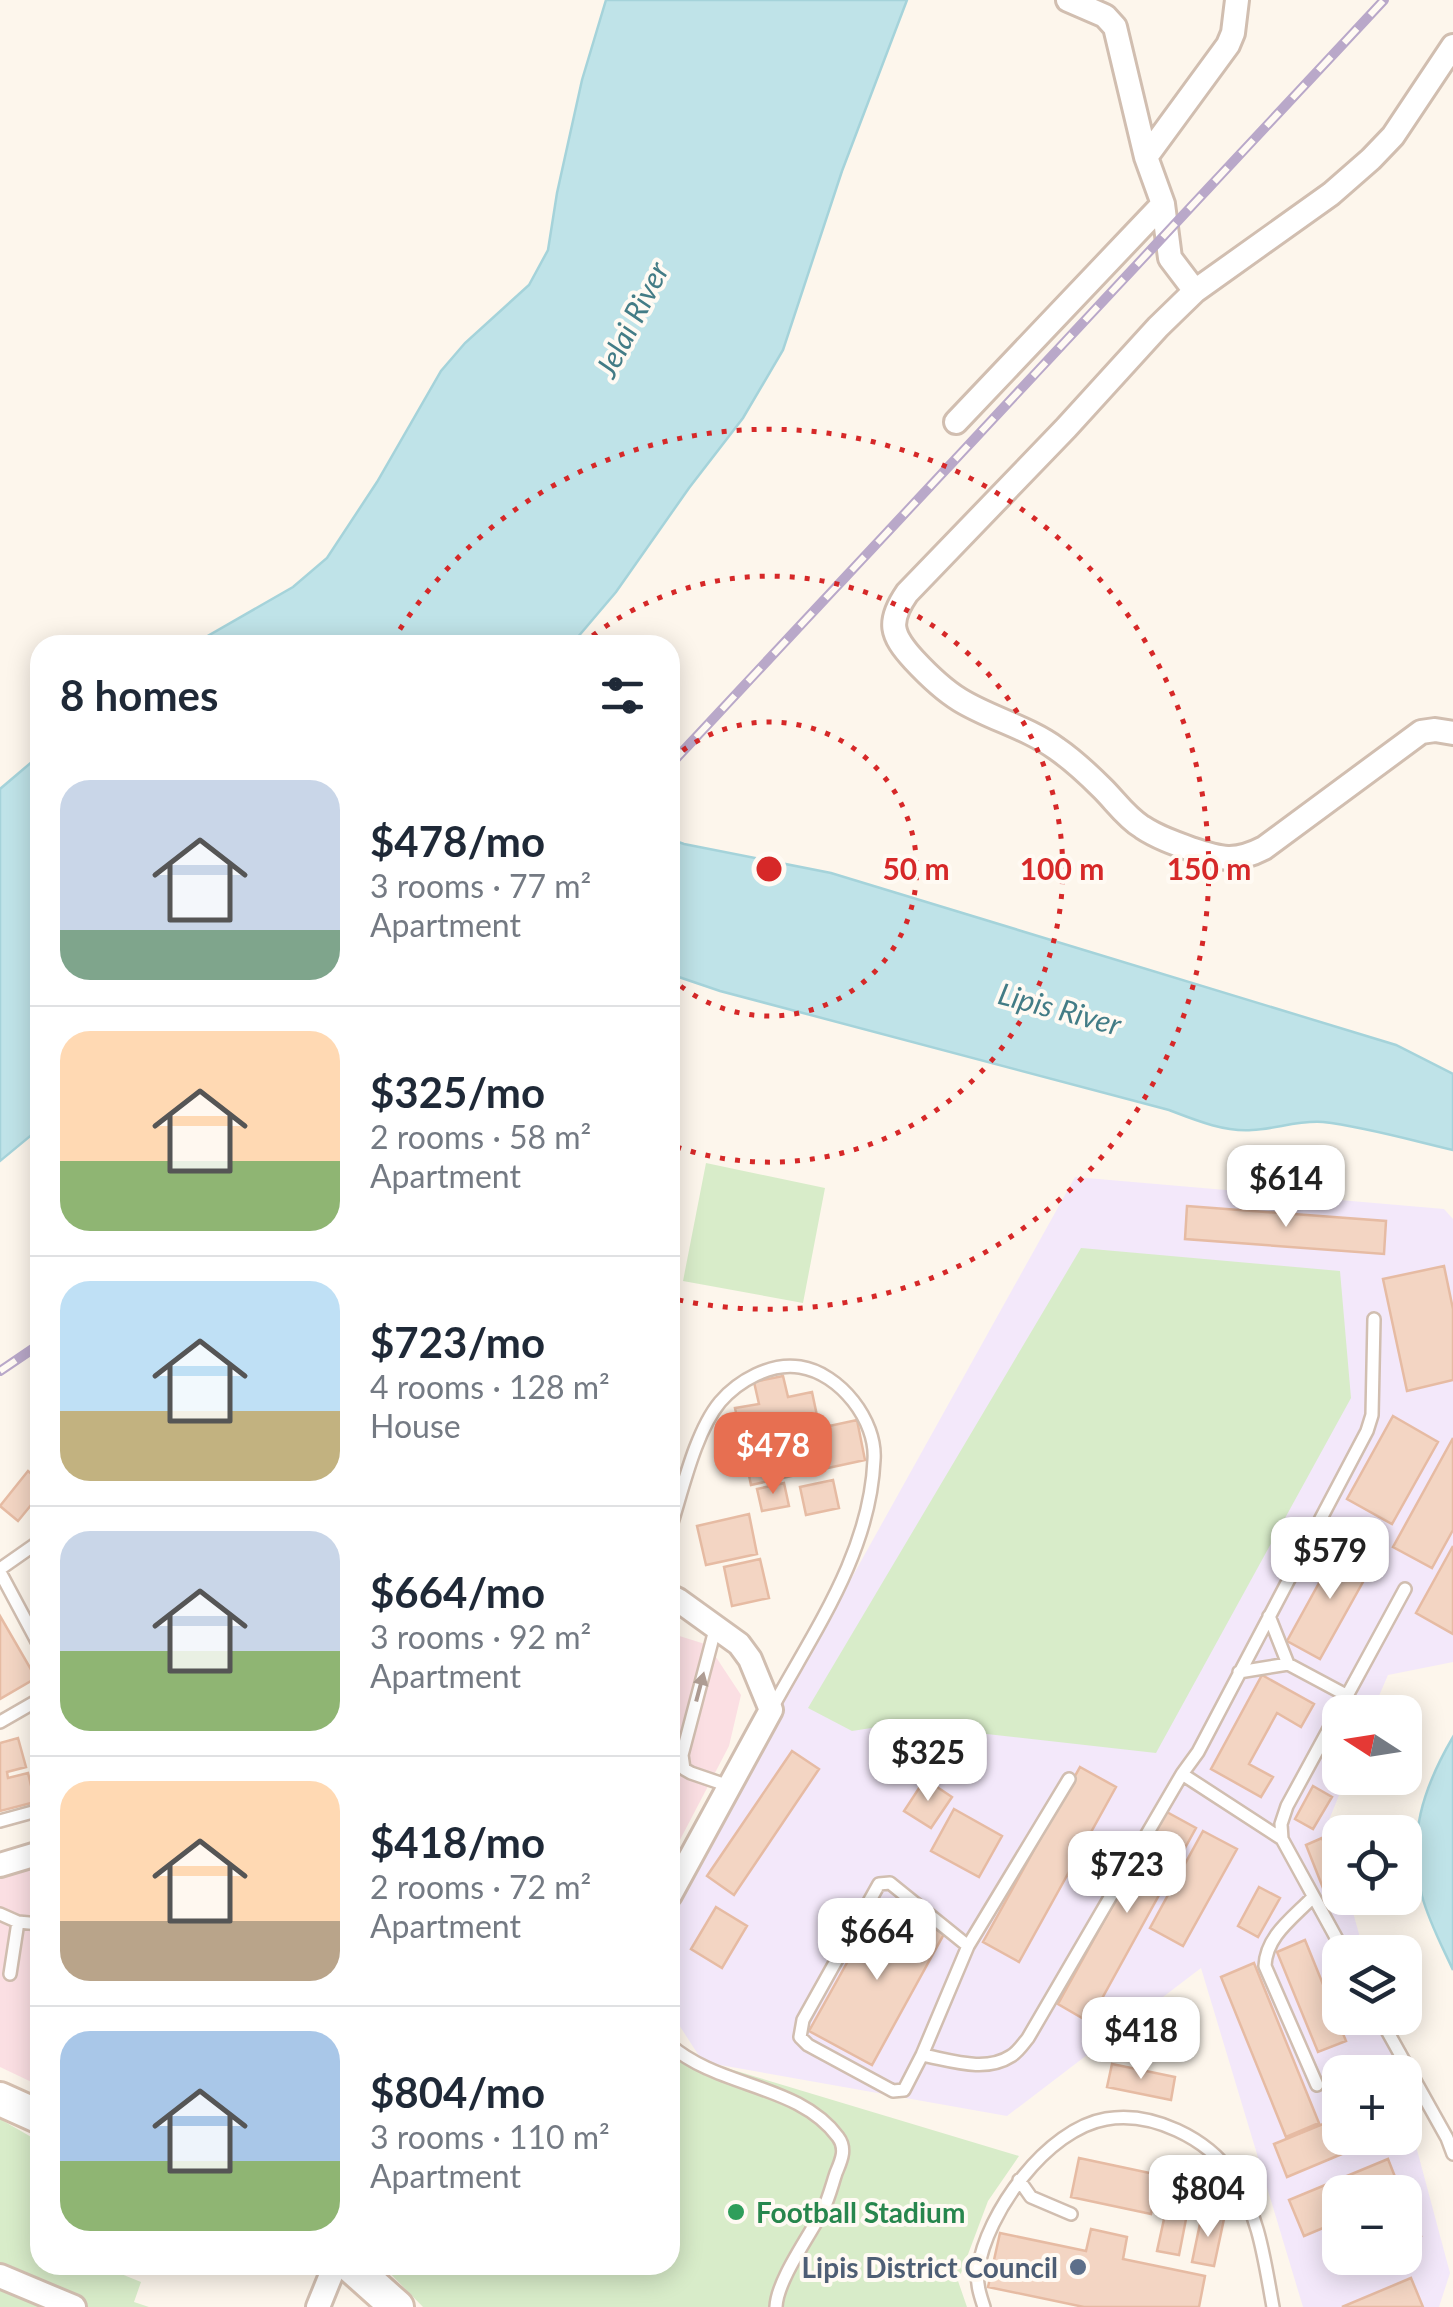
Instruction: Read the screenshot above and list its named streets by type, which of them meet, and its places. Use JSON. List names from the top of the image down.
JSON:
{
  "water": ["Jelai River", "Lipis River"],
  "places": ["Football Stadium", "Lipis District Council"],
  "north": "left",
  "page": {
    "heading": "8 homes",
    "list": [
      {
        "name": "$478/mo",
        "note": "3 rooms · 77 m² · Apartment"
      },
      {
        "name": "$325/mo",
        "note": "2 rooms · 58 m² · Apartment"
      },
      {
        "name": "$723/mo",
        "note": "4 rooms · 128 m² · House"
      },
      {
        "name": "$664/mo",
        "note": "3 rooms · 92 m² · Apartment"
      },
      {
        "name": "$418/mo",
        "note": "2 rooms · 72 m² · Apartment"
      },
      {
        "name": "$804/mo",
        "note": "3 rooms · 110 m² · Apartment"
      }
    ],
    "price": [
      "$614",
      "$478",
      "$579",
      "$325",
      "$723",
      "$664",
      "$418",
      "$804"
    ],
    "map_buttons": ["+", "−"]
  },
  "rings": ["50 m", "100 m", "150 m"]
}
